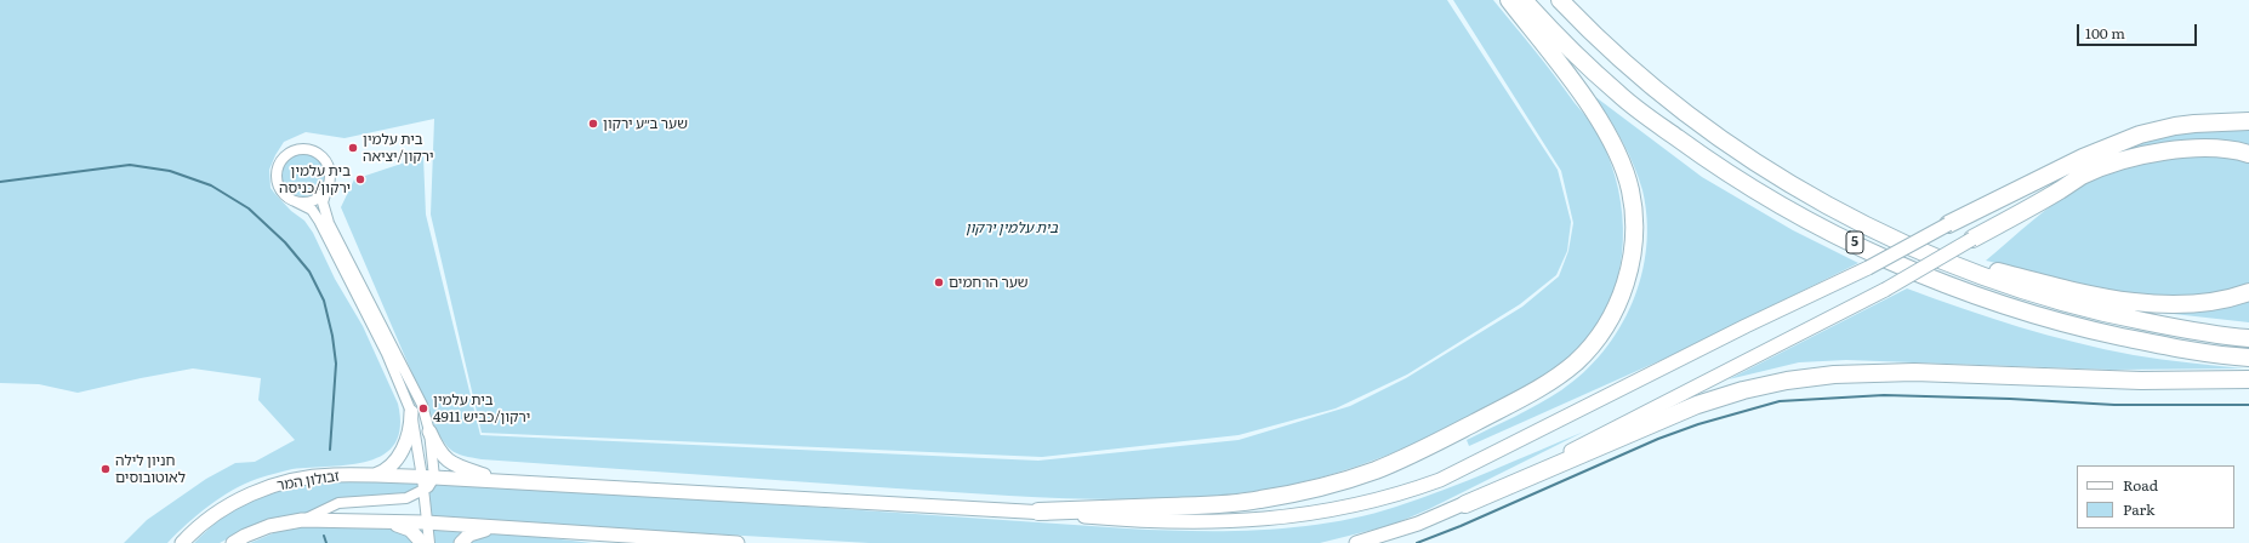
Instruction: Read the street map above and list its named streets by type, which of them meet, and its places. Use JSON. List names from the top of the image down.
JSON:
{
  "streets": {
    "highway": ["5"],
    "main road": ["זבולון המר"]
  },
  "parks": ["בית עלמין ירקון"],
  "places": [
    "שער ב״ע ירקון",
    "בית עלמין ירקון/יציאה",
    "בית עלמין ירקון/כניסה",
    "שער הרחמים",
    "בית עלמין ירקון/כביש 4911",
    "חניון לילה לאוטובוסים"
  ],
  "legend": ["Road", "Park"],
  "scale_bar": "100 m"
}
